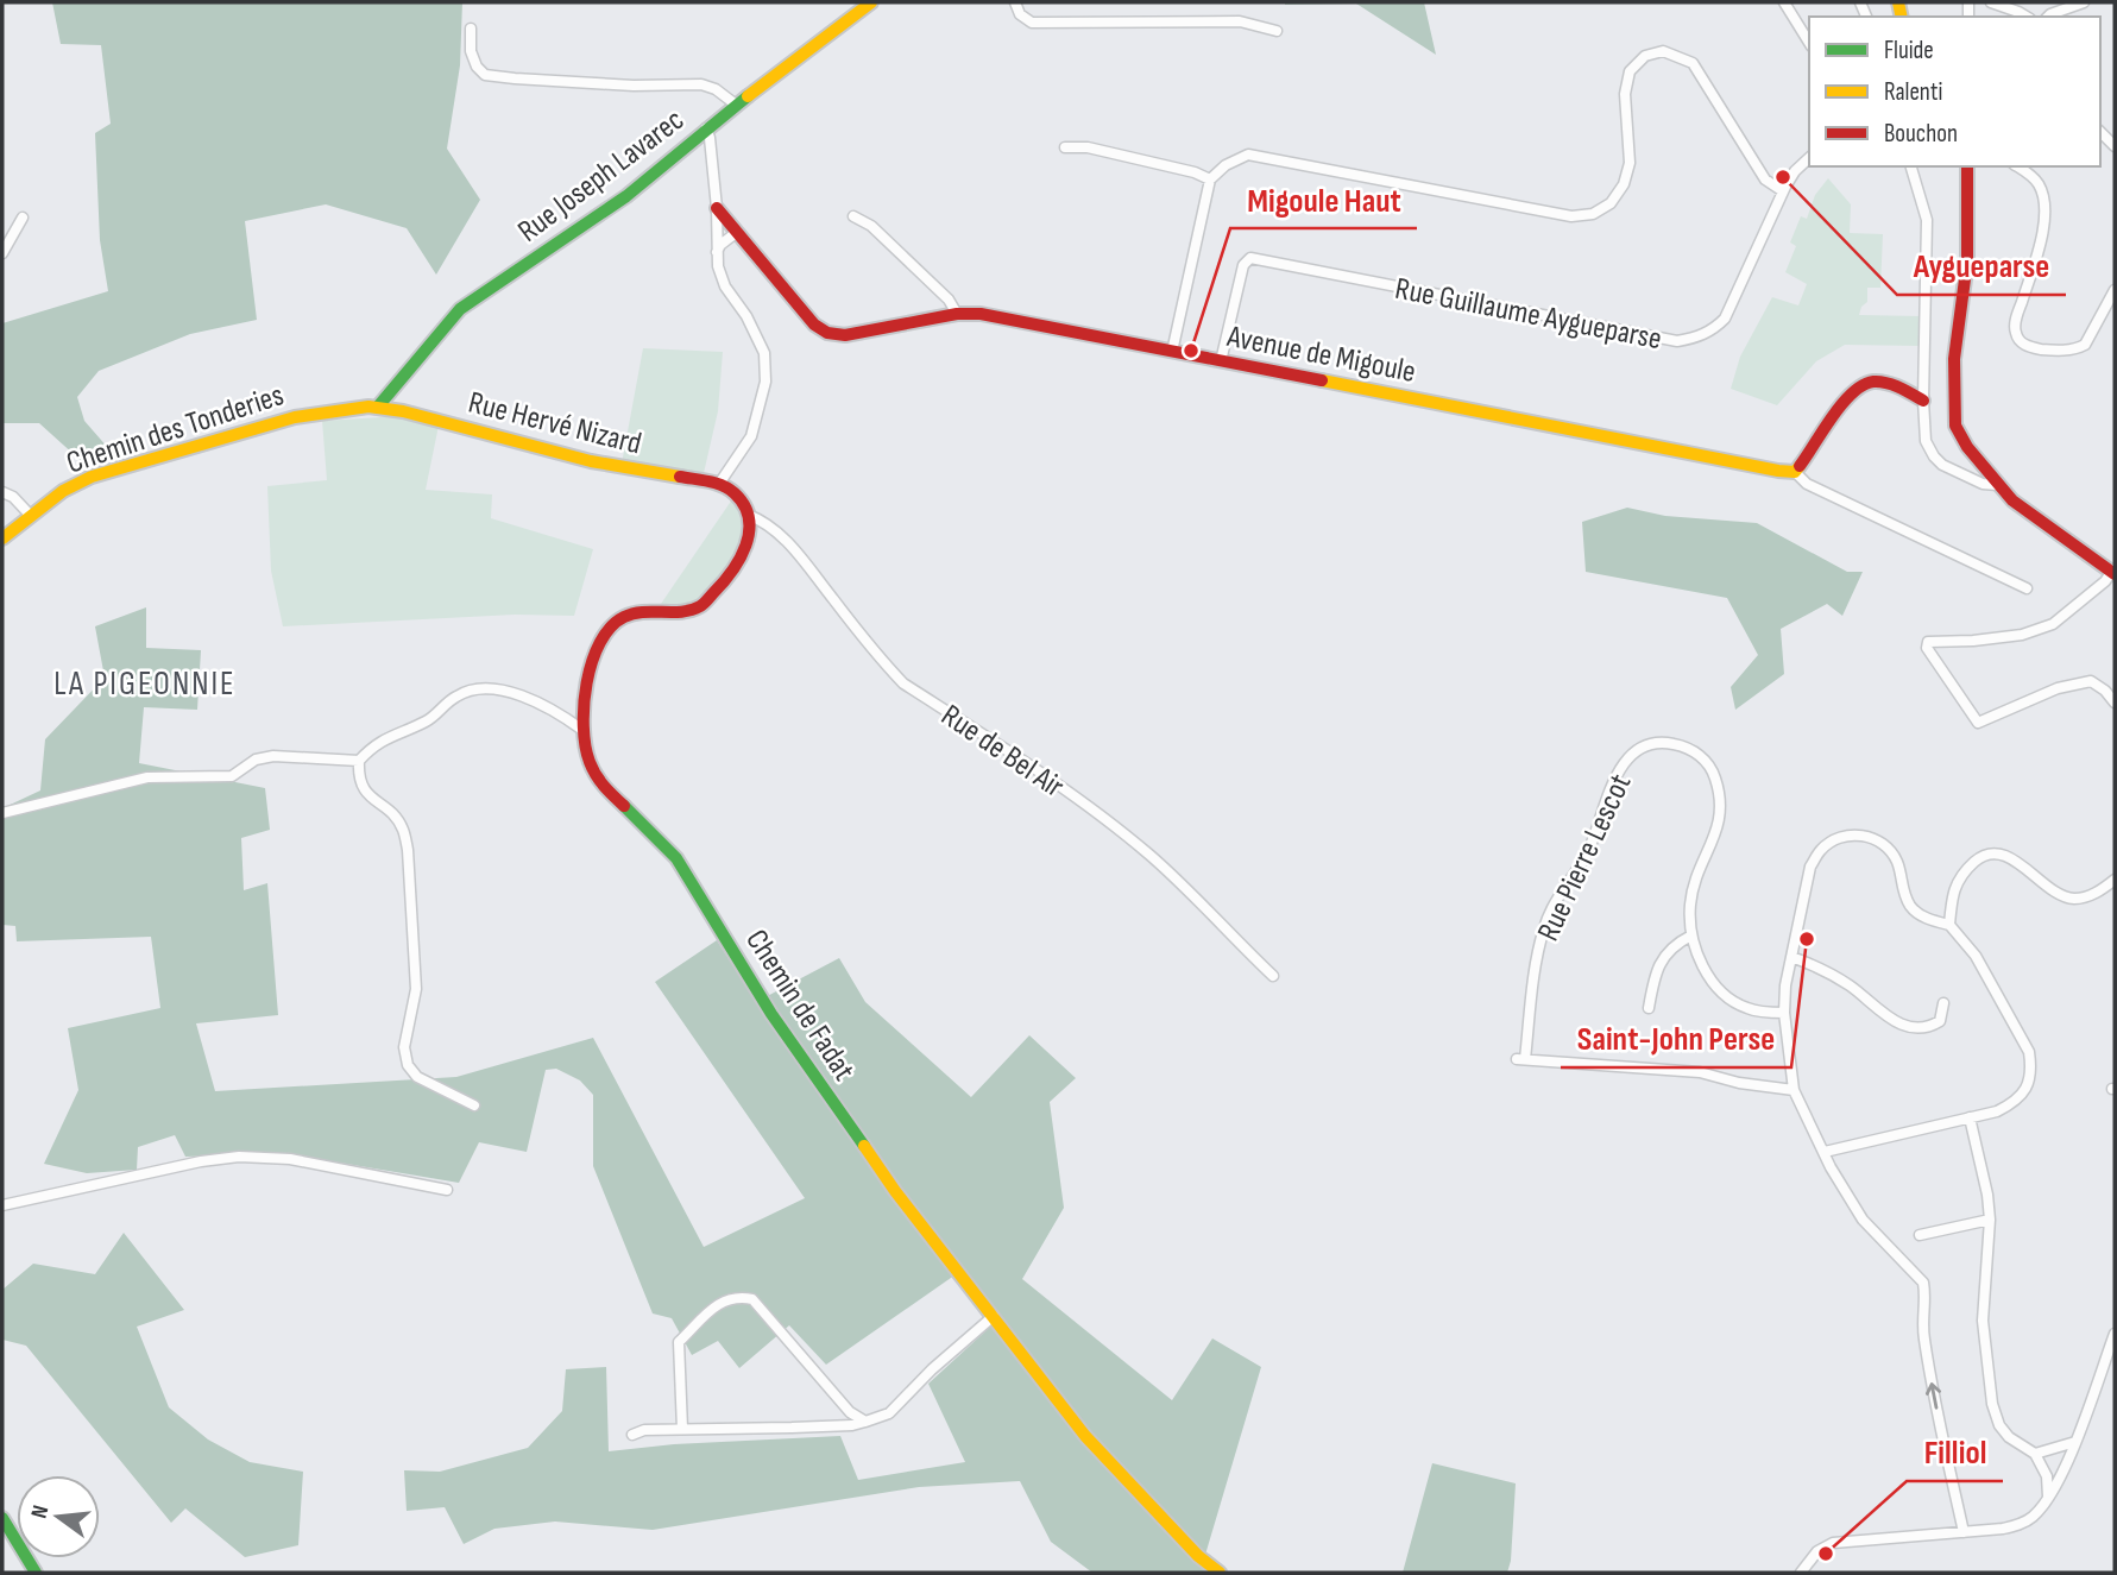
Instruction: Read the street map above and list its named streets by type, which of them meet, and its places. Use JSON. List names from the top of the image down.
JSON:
{
  "streets": {
    "street": [
      "Rue Joseph Lavarec",
      "Rue Guillaume Aygueparse",
      "Avenue de Migoule",
      "Rue Hervé Nizard",
      "Chemin des Tonderies",
      "Rue de Bel Air",
      "Rue Pierre Lescot",
      "Chemin de Fadat"
    ]
  },
  "crossings": [
    ["Rue Joseph Lavarec", "Rue Hervé Nizard"],
    ["Rue Joseph Lavarec", "Chemin des Tonderies"],
    ["Rue Guillaume Aygueparse", "Avenue de Migoule"],
    ["Rue Hervé Nizard", "Chemin des Tonderies"],
    ["Rue de Bel Air", "Chemin de Fadat"]
  ],
  "districts": ["LA PIGEONNIE"],
  "places": [
    "Aygueparse",
    "Migoule Haut",
    "Saint-John Perse",
    "Filliol"
  ],
  "legend": ["Fluide", "Ralenti", "Bouchon"],
  "north": "left"
}
